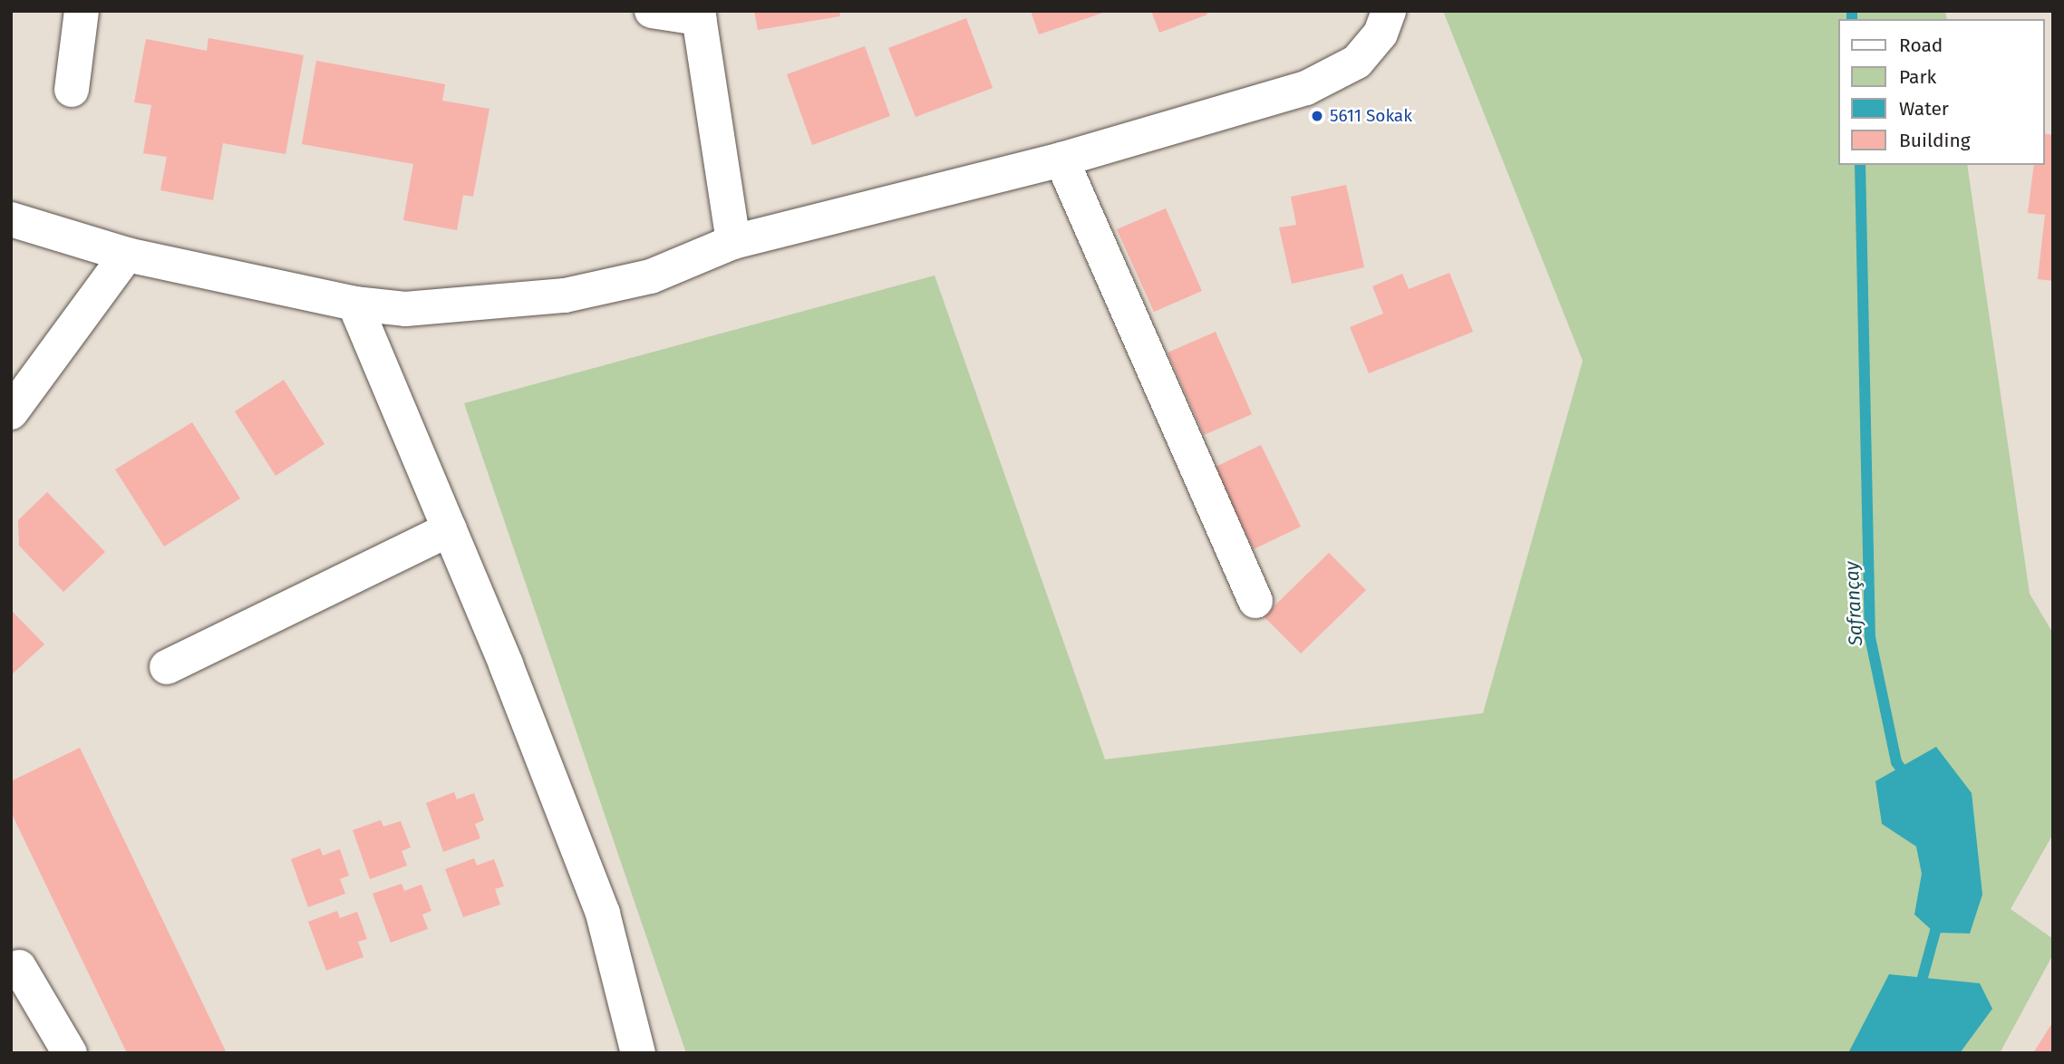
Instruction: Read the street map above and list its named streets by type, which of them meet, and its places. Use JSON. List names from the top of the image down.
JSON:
{
  "water": ["Safrançay"],
  "places": ["5611 Sokak"],
  "legend": [
    "Road",
    "Park",
    "Water",
    "Building"
  ]
}
